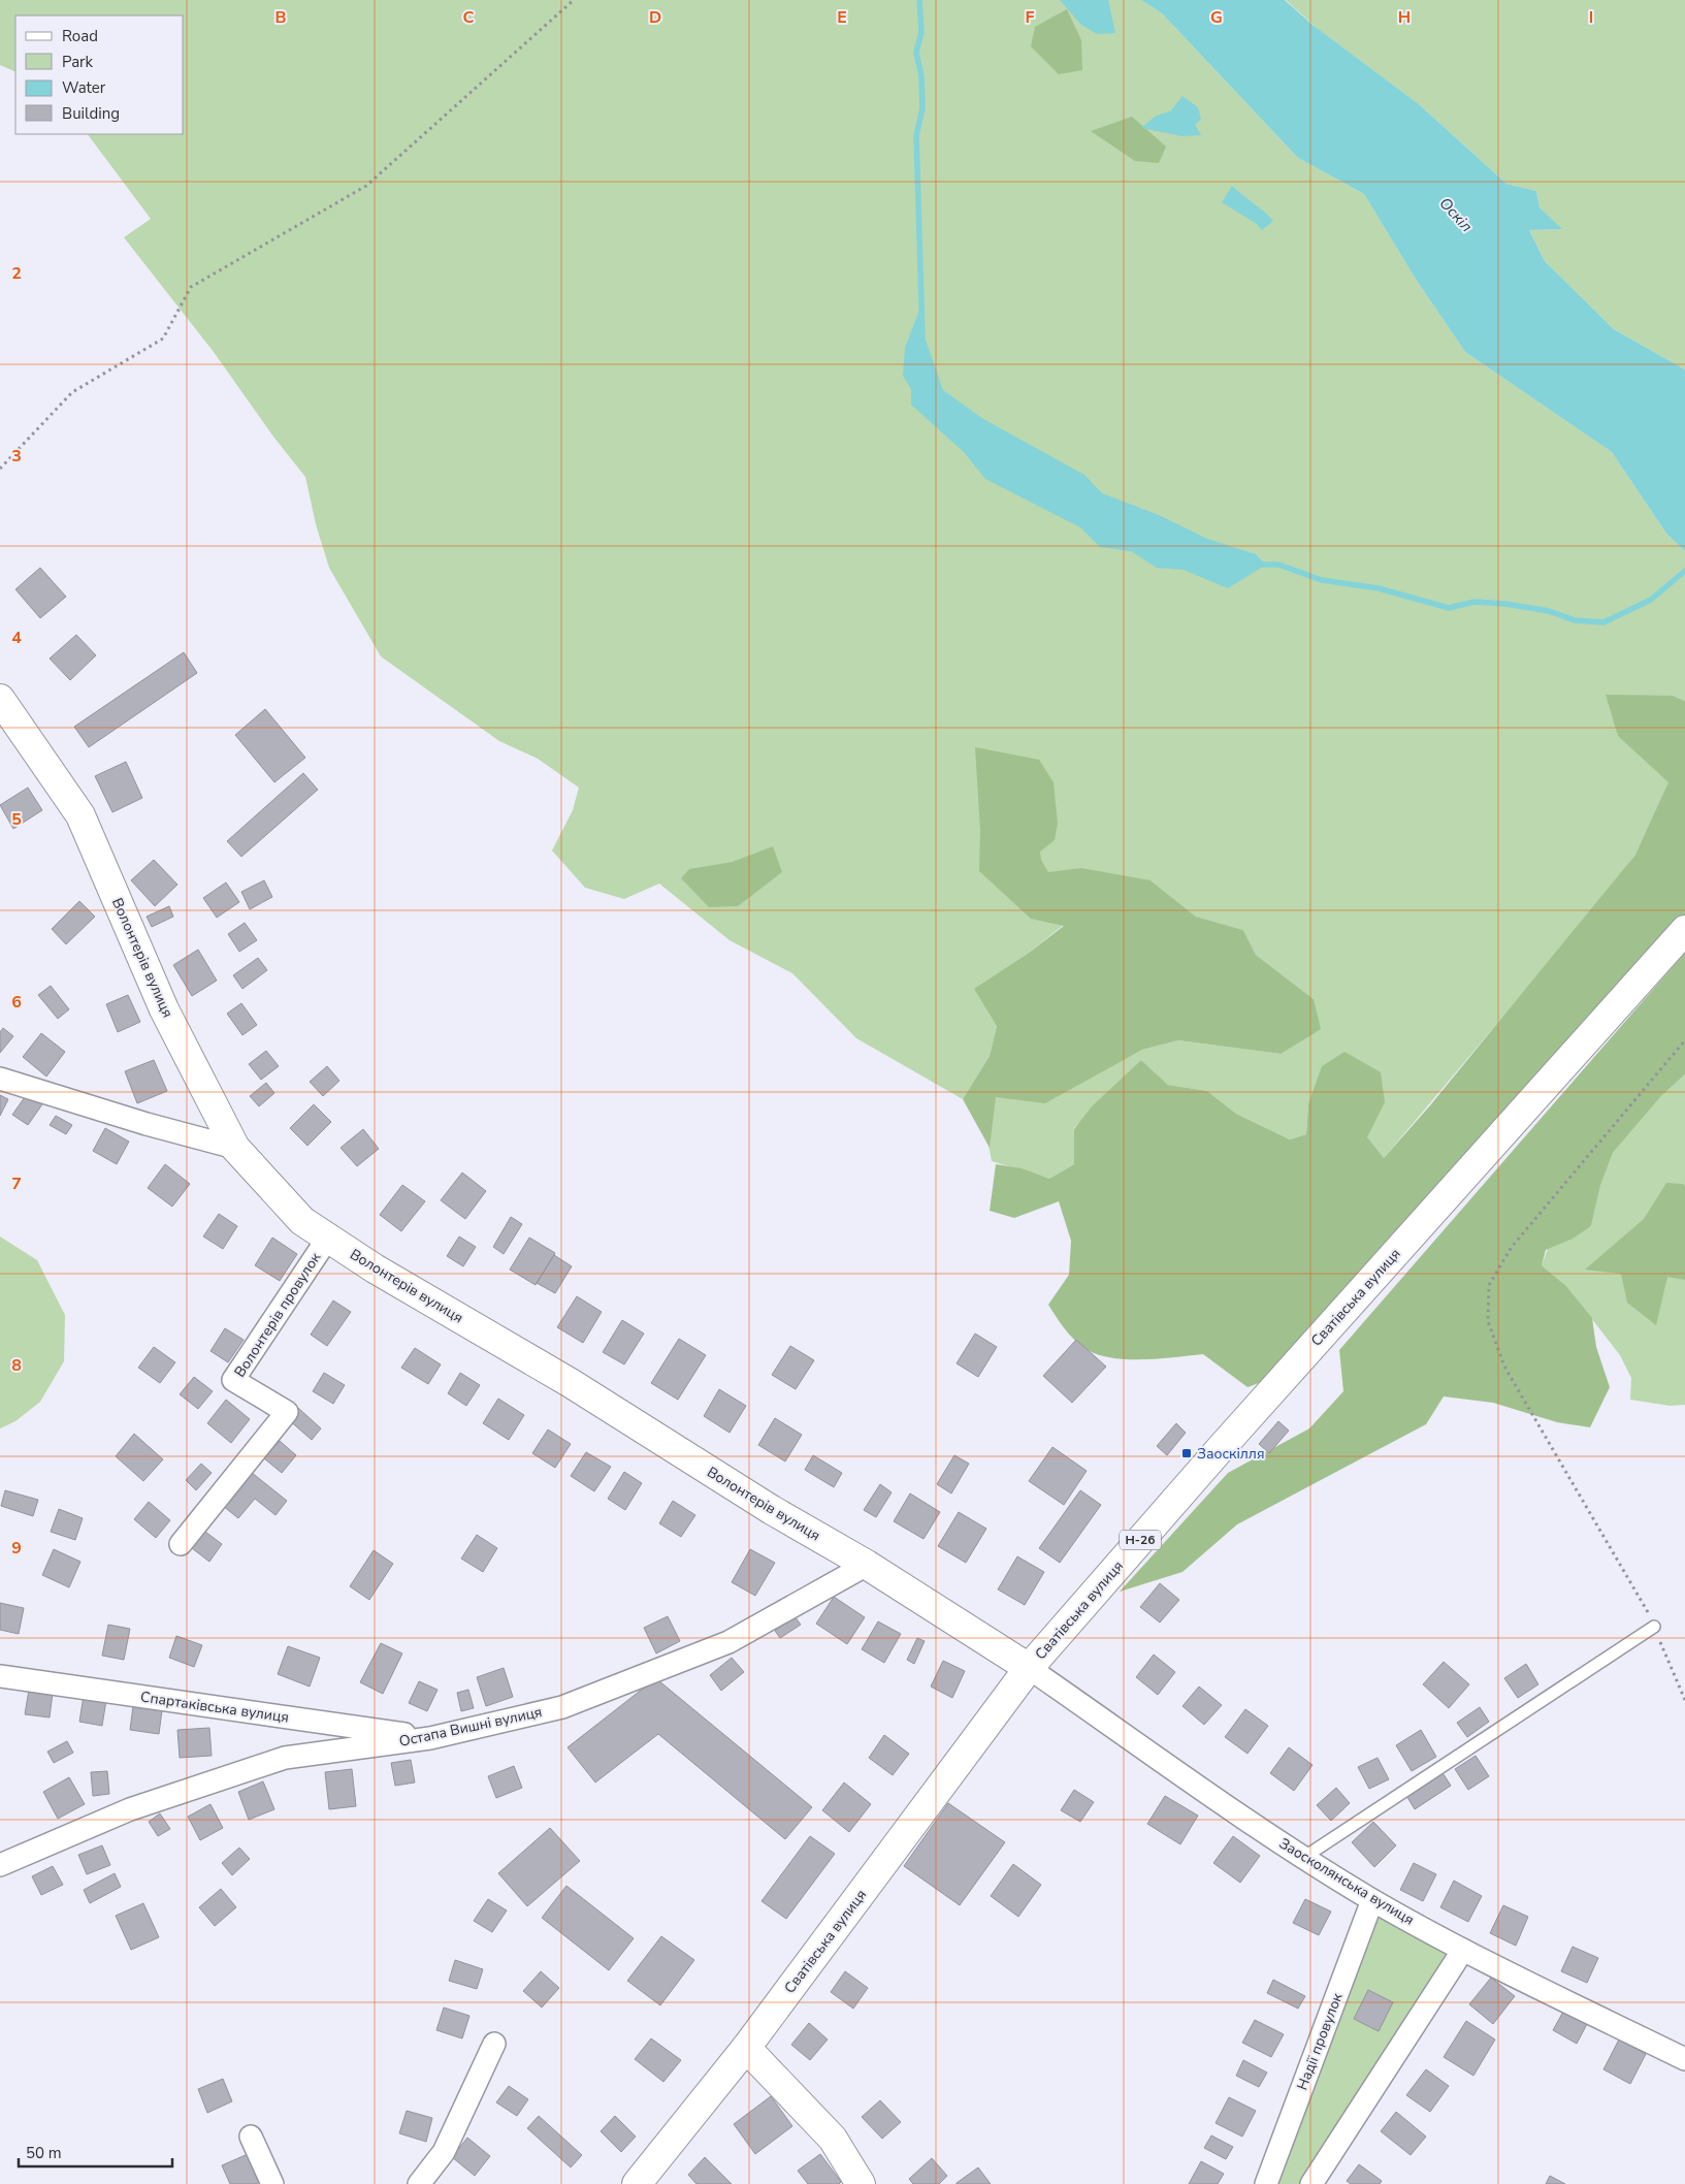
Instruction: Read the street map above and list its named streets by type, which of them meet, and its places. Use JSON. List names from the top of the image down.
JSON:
{
  "streets": {
    "street": [
      "Волонтерів вулиця",
      "Сватівська вулиця",
      "Волонтерів провулок",
      "Н-26",
      "Спартаківська вулиця",
      "Остапа Вишні вулиця",
      "Заосколянська вулиця",
      "Надії провулок"
    ]
  },
  "crossings": [
    ["Волонтерів вулиця", "Сватівська вулиця"],
    ["Волонтерів вулиця", "Волонтерів провулок"],
    ["Волонтерів вулиця", "Остапа Вишні вулиця"],
    ["Волонтерів вулиця", "Заосколянська вулиця"],
    ["Сватівська вулиця", "Заосколянська вулиця"],
    ["Спартаківська вулиця", "Остапа Вишні вулиця"],
    ["Заосколянська вулиця", "Надії провулок"]
  ],
  "water": ["Оскіл"],
  "places": {
    "transit": ["Заоскілля"]
  },
  "legend": [
    "Road",
    "Park",
    "Water",
    "Building"
  ],
  "scale_bar": "50 m",
  "grid": {
    "columns": [
      "B",
      "C",
      "D",
      "E",
      "F",
      "G",
      "H",
      "I"
    ],
    "rows": [
      "2",
      "3",
      "4",
      "5",
      "6",
      "7",
      "8",
      "9"
    ]
  }
}
